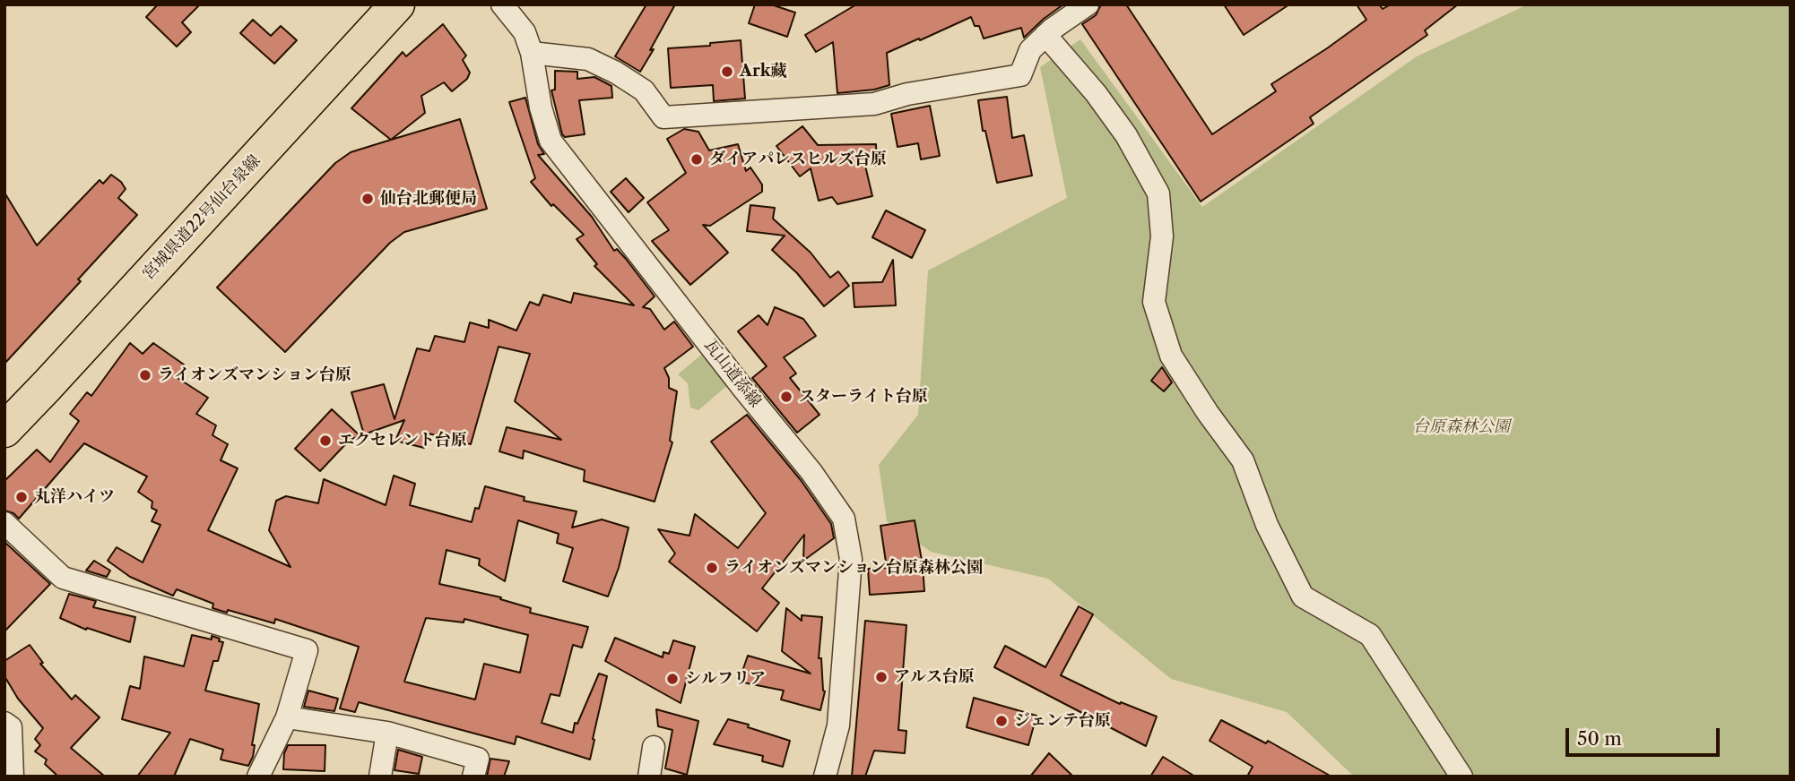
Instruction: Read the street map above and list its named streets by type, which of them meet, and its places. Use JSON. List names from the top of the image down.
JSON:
{
  "streets": {
    "main road": ["宮城県道22号仙台泉線"],
    "street": ["瓦山道添線"]
  },
  "parks": ["台原森林公園"],
  "places": [
    "Ark藏",
    "ダイアパレスヒルズ台原",
    "仙台北郵便局",
    "ライオンズマンション台原",
    "スターライト台原",
    "エクセレント台原",
    "丸洋ハイツ",
    "ライオンズマンション台原森林公園",
    "アルス台原",
    "シルフリア",
    "ジェンテ台原"
  ],
  "scale_bar": "50 m"
}
